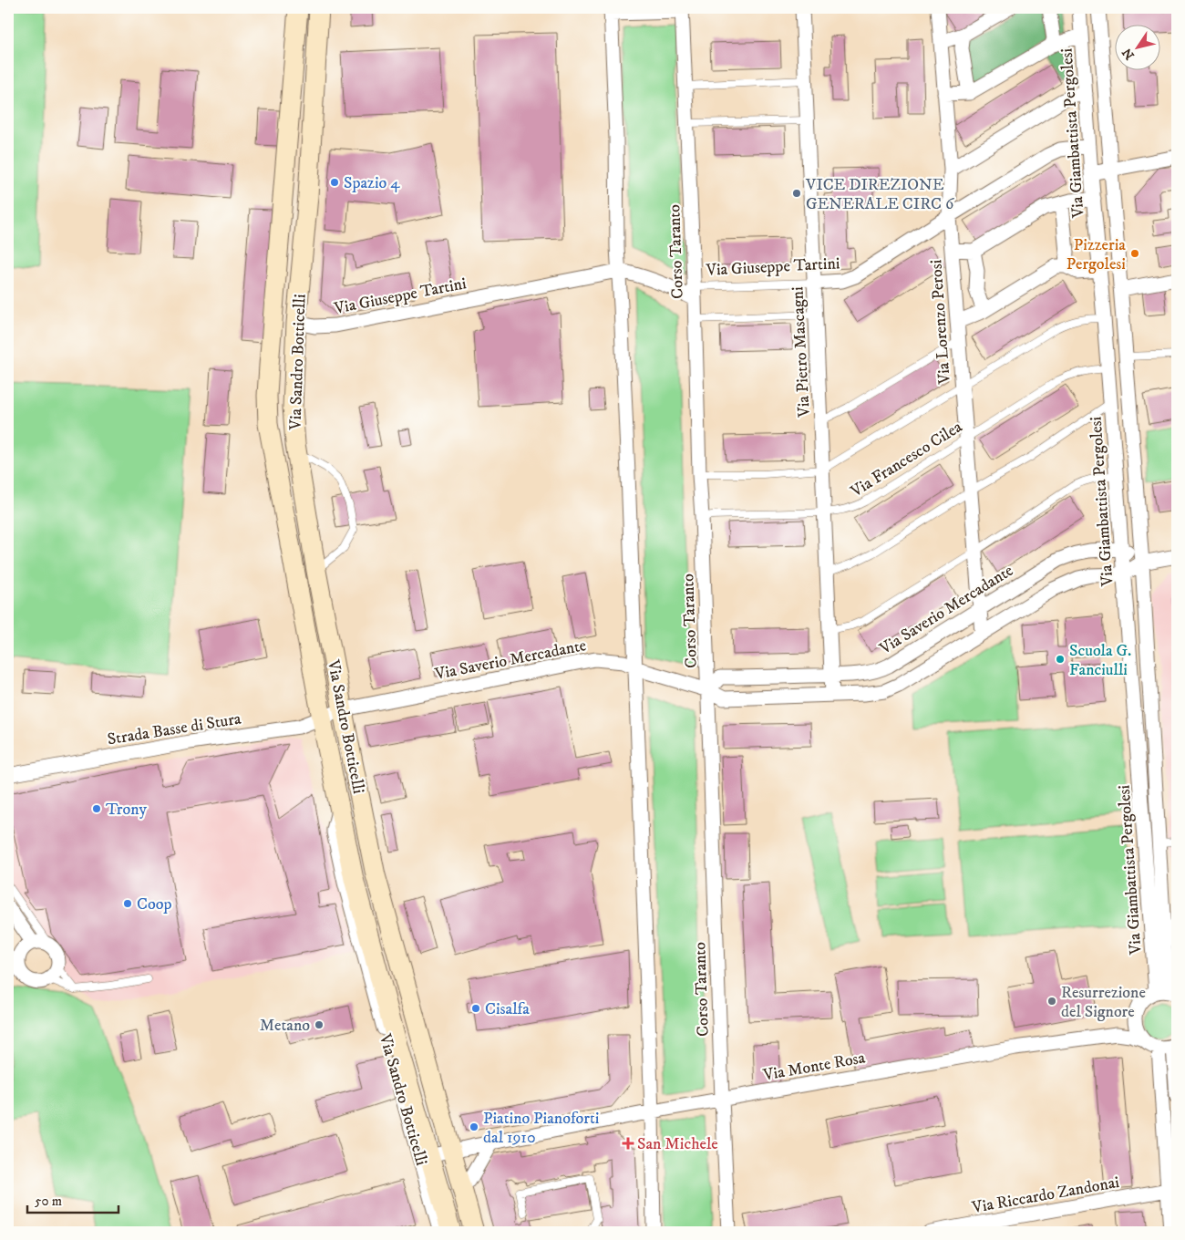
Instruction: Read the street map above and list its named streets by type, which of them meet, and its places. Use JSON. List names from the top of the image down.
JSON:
{
  "streets": {
    "main road": ["Via Sandro Botticelli"],
    "street": [
      "Via Giambattista Pergolesi",
      "Corso Taranto",
      "Via Giuseppe Tartini",
      "Via Lorenzo Perosi",
      "Via Pietro Mascagni",
      "Via Saverio Mercadante",
      "Strada Basse di Stura",
      "Via Monte Rosa",
      "Via Riccardo Zandonai"
    ],
    "lane": ["Via Francesco Cilea"]
  },
  "crossings": [
    ["Via Giambattista Pergolesi", "Via Giuseppe Tartini"],
    ["Via Giambattista Pergolesi", "Via Francesco Cilea"],
    ["Via Giambattista Pergolesi", "Via Saverio Mercadante"],
    ["Corso Taranto", "Via Giuseppe Tartini"],
    ["Corso Taranto", "Via Francesco Cilea"],
    ["Corso Taranto", "Via Saverio Mercadante"],
    ["Corso Taranto", "Via Monte Rosa"],
    ["Via Giuseppe Tartini", "Via Lorenzo Perosi"],
    ["Via Giuseppe Tartini", "Via Pietro Mascagni"],
    ["Via Giuseppe Tartini", "Via Sandro Botticelli"],
    ["Via Lorenzo Perosi", "Via Francesco Cilea"],
    ["Via Lorenzo Perosi", "Via Saverio Mercadante"],
    ["Via Pietro Mascagni", "Via Francesco Cilea"],
    ["Via Pietro Mascagni", "Via Saverio Mercadante"],
    ["Via Sandro Botticelli", "Via Saverio Mercadante"],
    ["Via Sandro Botticelli", "Strada Basse di Stura"],
    ["Via Sandro Botticelli", "Via Monte Rosa"],
    ["Via Saverio Mercadante", "Strada Basse di Stura"]
  ],
  "places": {
    "other": [
      "Spazio 4",
      "VICE DIREZIONE GENERALE CIRC 6",
      "Pizzeria Pergolesi",
      "Scuola G. Fanciulli",
      "Trony",
      "Coop",
      "Resurrezione del Signore",
      "Cisalfa",
      "Metano",
      "Piatino Pianoforti dal 1910"
    ],
    "health": ["San Michele"]
  },
  "scale_bar": "50 m",
  "north": "bottom left"
}
